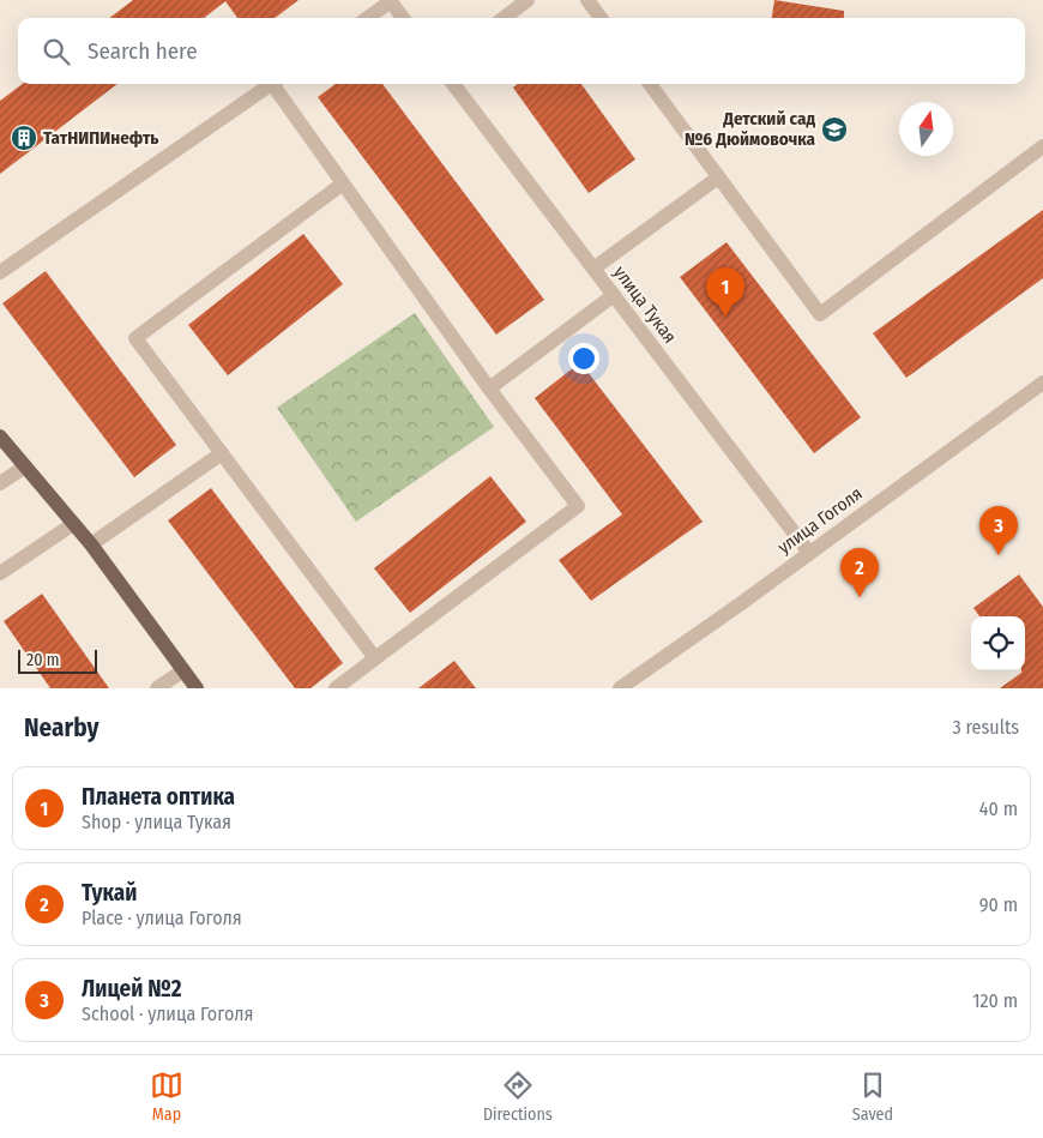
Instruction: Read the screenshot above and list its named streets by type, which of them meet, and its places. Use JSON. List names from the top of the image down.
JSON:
{
  "streets": {
    "street": ["улица Тукая", "улица Гоголя"]
  },
  "crossings": [
    ["улица Тукая", "улица Гоголя"]
  ],
  "places": {
    "school or university": ["Детский сад №6 Дюймовочка"],
    "building": ["ТатНИПИнефть"]
  },
  "scale_bar": "20 m",
  "north": "top",
  "page": {
    "search": "Search here",
    "pins": ["1", "3", "2"],
    "scale": "20 m",
    "heading": ["Nearby", "3 results"],
    "list": [
      {
        "mark": "1",
        "name": "Планета оптика",
        "note": "Shop · улица Тукая",
        "value": "40 m"
      },
      {
        "mark": "2",
        "name": "Тукай",
        "note": "Place · улица Гоголя",
        "value": "90 m"
      },
      {
        "mark": "3",
        "name": "Лицей №2",
        "note": "School · улица Гоголя",
        "value": "120 m"
      }
    ],
    "nav": ["Map", "Directions", "Saved"]
  }
}
